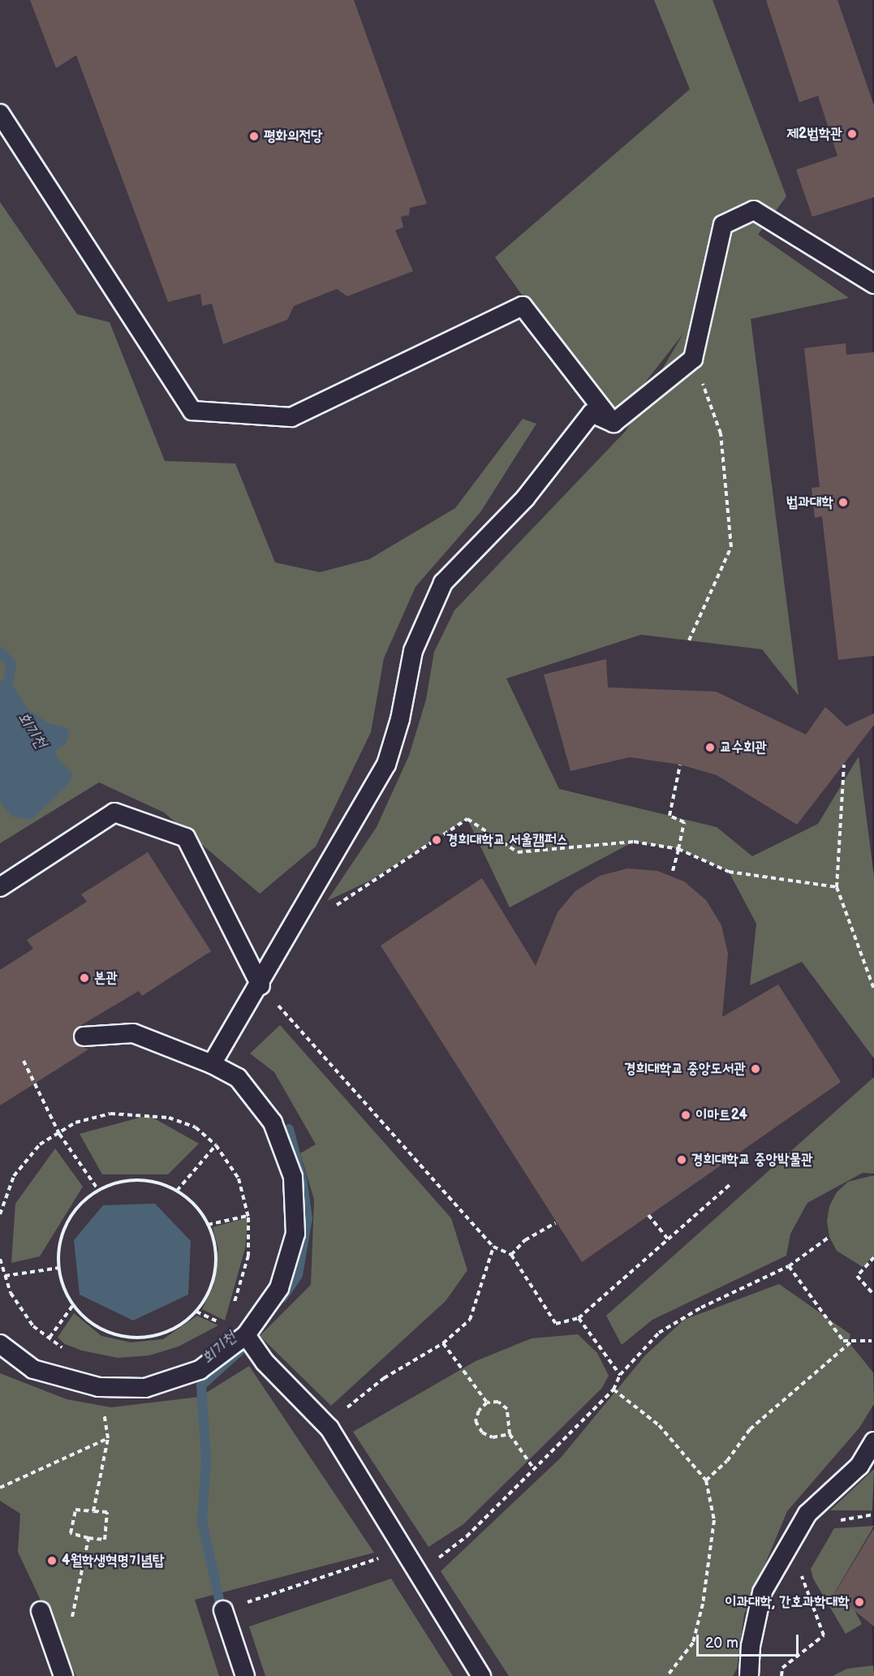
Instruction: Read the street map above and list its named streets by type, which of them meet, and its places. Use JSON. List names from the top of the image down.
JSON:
{
  "water": ["회기천"],
  "places": [
    "제2법학관",
    "평화의전당",
    "법과대학",
    "교수회관",
    "경희대학교 서울캠퍼스",
    "본관",
    "경희대학교 중앙도서관",
    "이마트24",
    "경희대학교 중앙박물관",
    "4월학생혁명기념탑",
    "이과대학, 간호과학대학"
  ],
  "scale_bar": "20 m"
}
